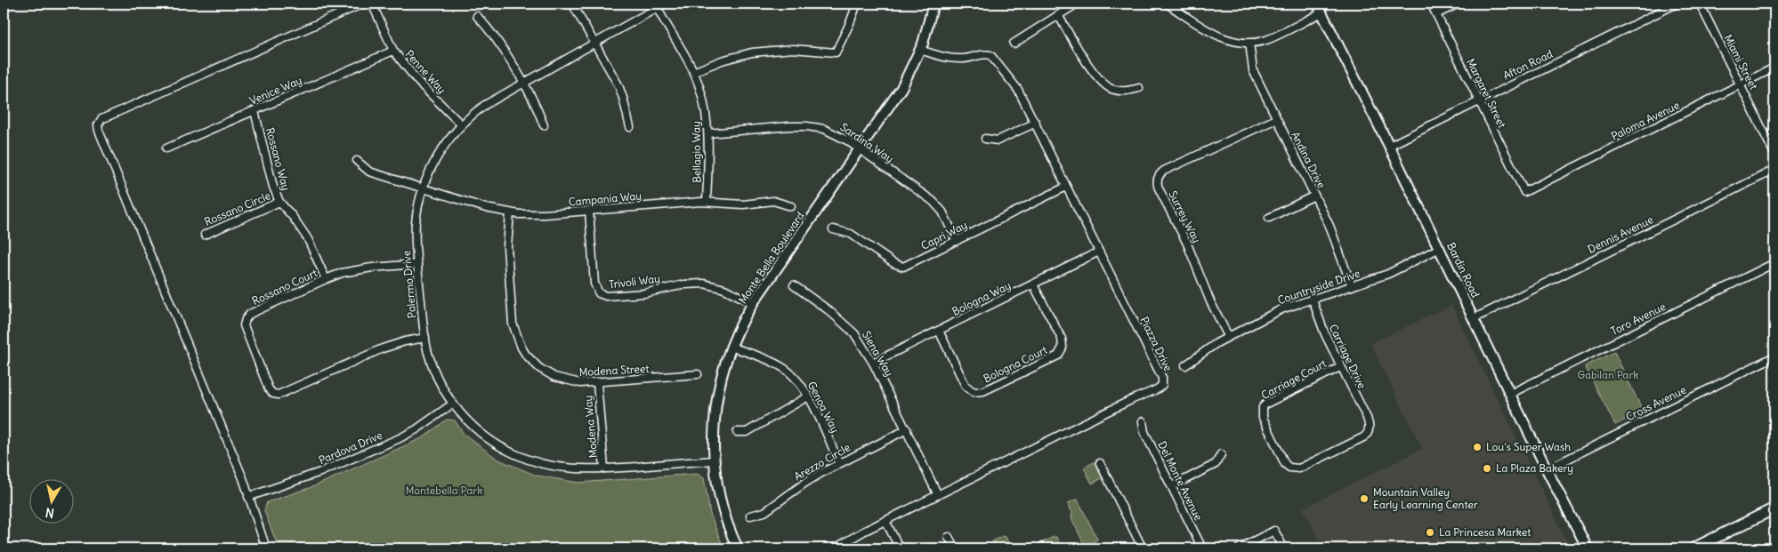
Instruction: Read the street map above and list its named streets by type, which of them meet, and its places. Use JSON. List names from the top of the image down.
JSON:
{
  "streets": {
    "street": [
      "Miami Street",
      "Afton Road",
      "Penne Way",
      "Venice Way",
      "Margaret Street",
      "Paloma Avenue",
      "Sardina Way",
      "Bellagio Way",
      "Rossano Way",
      "Andina Drive",
      "Campania Way",
      "Rossano Circle",
      "Surrey Way",
      "Dennis Avenue",
      "Capri Way",
      "Monte Bella Boulevard",
      "Bardin Road",
      "Trivoli Way",
      "Palermo Drive",
      "Rossano Court",
      "Countryside Drive",
      "Bologna Way",
      "Toro Avenue",
      "Piazza Drive",
      "Siena Way",
      "Carriage Drive",
      "Bologna Court",
      "Modena Street",
      "Carriage Court",
      "Cross Avenue",
      "Genoa Way",
      "Modena Way",
      "Pardova Drive",
      "Arezzo Circle",
      "Del Monte Avenue"
    ]
  },
  "crossings": [
    ["Miami Street", "Paloma Avenue"],
    ["Afton Road", "Margaret Street"],
    ["Afton Road", "Bardin Road"],
    ["Penne Way", "Venice Way"],
    ["Penne Way", "Palermo Drive"],
    ["Venice Way", "Rossano Way"],
    ["Margaret Street", "Paloma Avenue"],
    ["Sardina Way", "Bellagio Way"],
    ["Sardina Way", "Capri Way"],
    ["Sardina Way", "Monte Bella Boulevard"],
    ["Bellagio Way", "Campania Way"],
    ["Bellagio Way", "Palermo Drive"],
    ["Rossano Way", "Rossano Circle"],
    ["Rossano Way", "Rossano Court"],
    ["Andina Drive", "Surrey Way"],
    ["Andina Drive", "Countryside Drive"],
    ["Campania Way", "Trivoli Way"],
    ["Campania Way", "Palermo Drive"],
    ["Campania Way", "Modena Street"],
    ["Surrey Way", "Countryside Drive"],
    ["Dennis Avenue", "Bardin Road"],
    ["Capri Way", "Piazza Drive"],
    ["Monte Bella Boulevard", "Trivoli Way"],
    ["Monte Bella Boulevard", "Palermo Drive"],
    ["Monte Bella Boulevard", "Piazza Drive"],
    ["Monte Bella Boulevard", "Genoa Way"],
    ["Bardin Road", "Countryside Drive"],
    ["Bardin Road", "Toro Avenue"],
    ["Bardin Road", "Cross Avenue"],
    ["Palermo Drive", "Rossano Court"],
    ["Palermo Drive", "Modena Way"],
    ["Palermo Drive", "Pardova Drive"],
    ["Countryside Drive", "Carriage Drive"],
    ["Bologna Way", "Piazza Drive"],
    ["Bologna Way", "Siena Way"],
    ["Bologna Way", "Bologna Court"],
    ["Piazza Drive", "Siena Way"],
    ["Siena Way", "Arezzo Circle"],
    ["Carriage Drive", "Carriage Court"],
    ["Modena Street", "Modena Way"],
    ["Genoa Way", "Arezzo Circle"]
  ],
  "parks": ["Gabilan Park", "Montebella Park"],
  "places": [
    "Lou's Super Wash",
    "La Plaza Bakery",
    "Mountain Valley Early Learning Center",
    "La Princesa Market"
  ],
  "north": "bottom"
}
